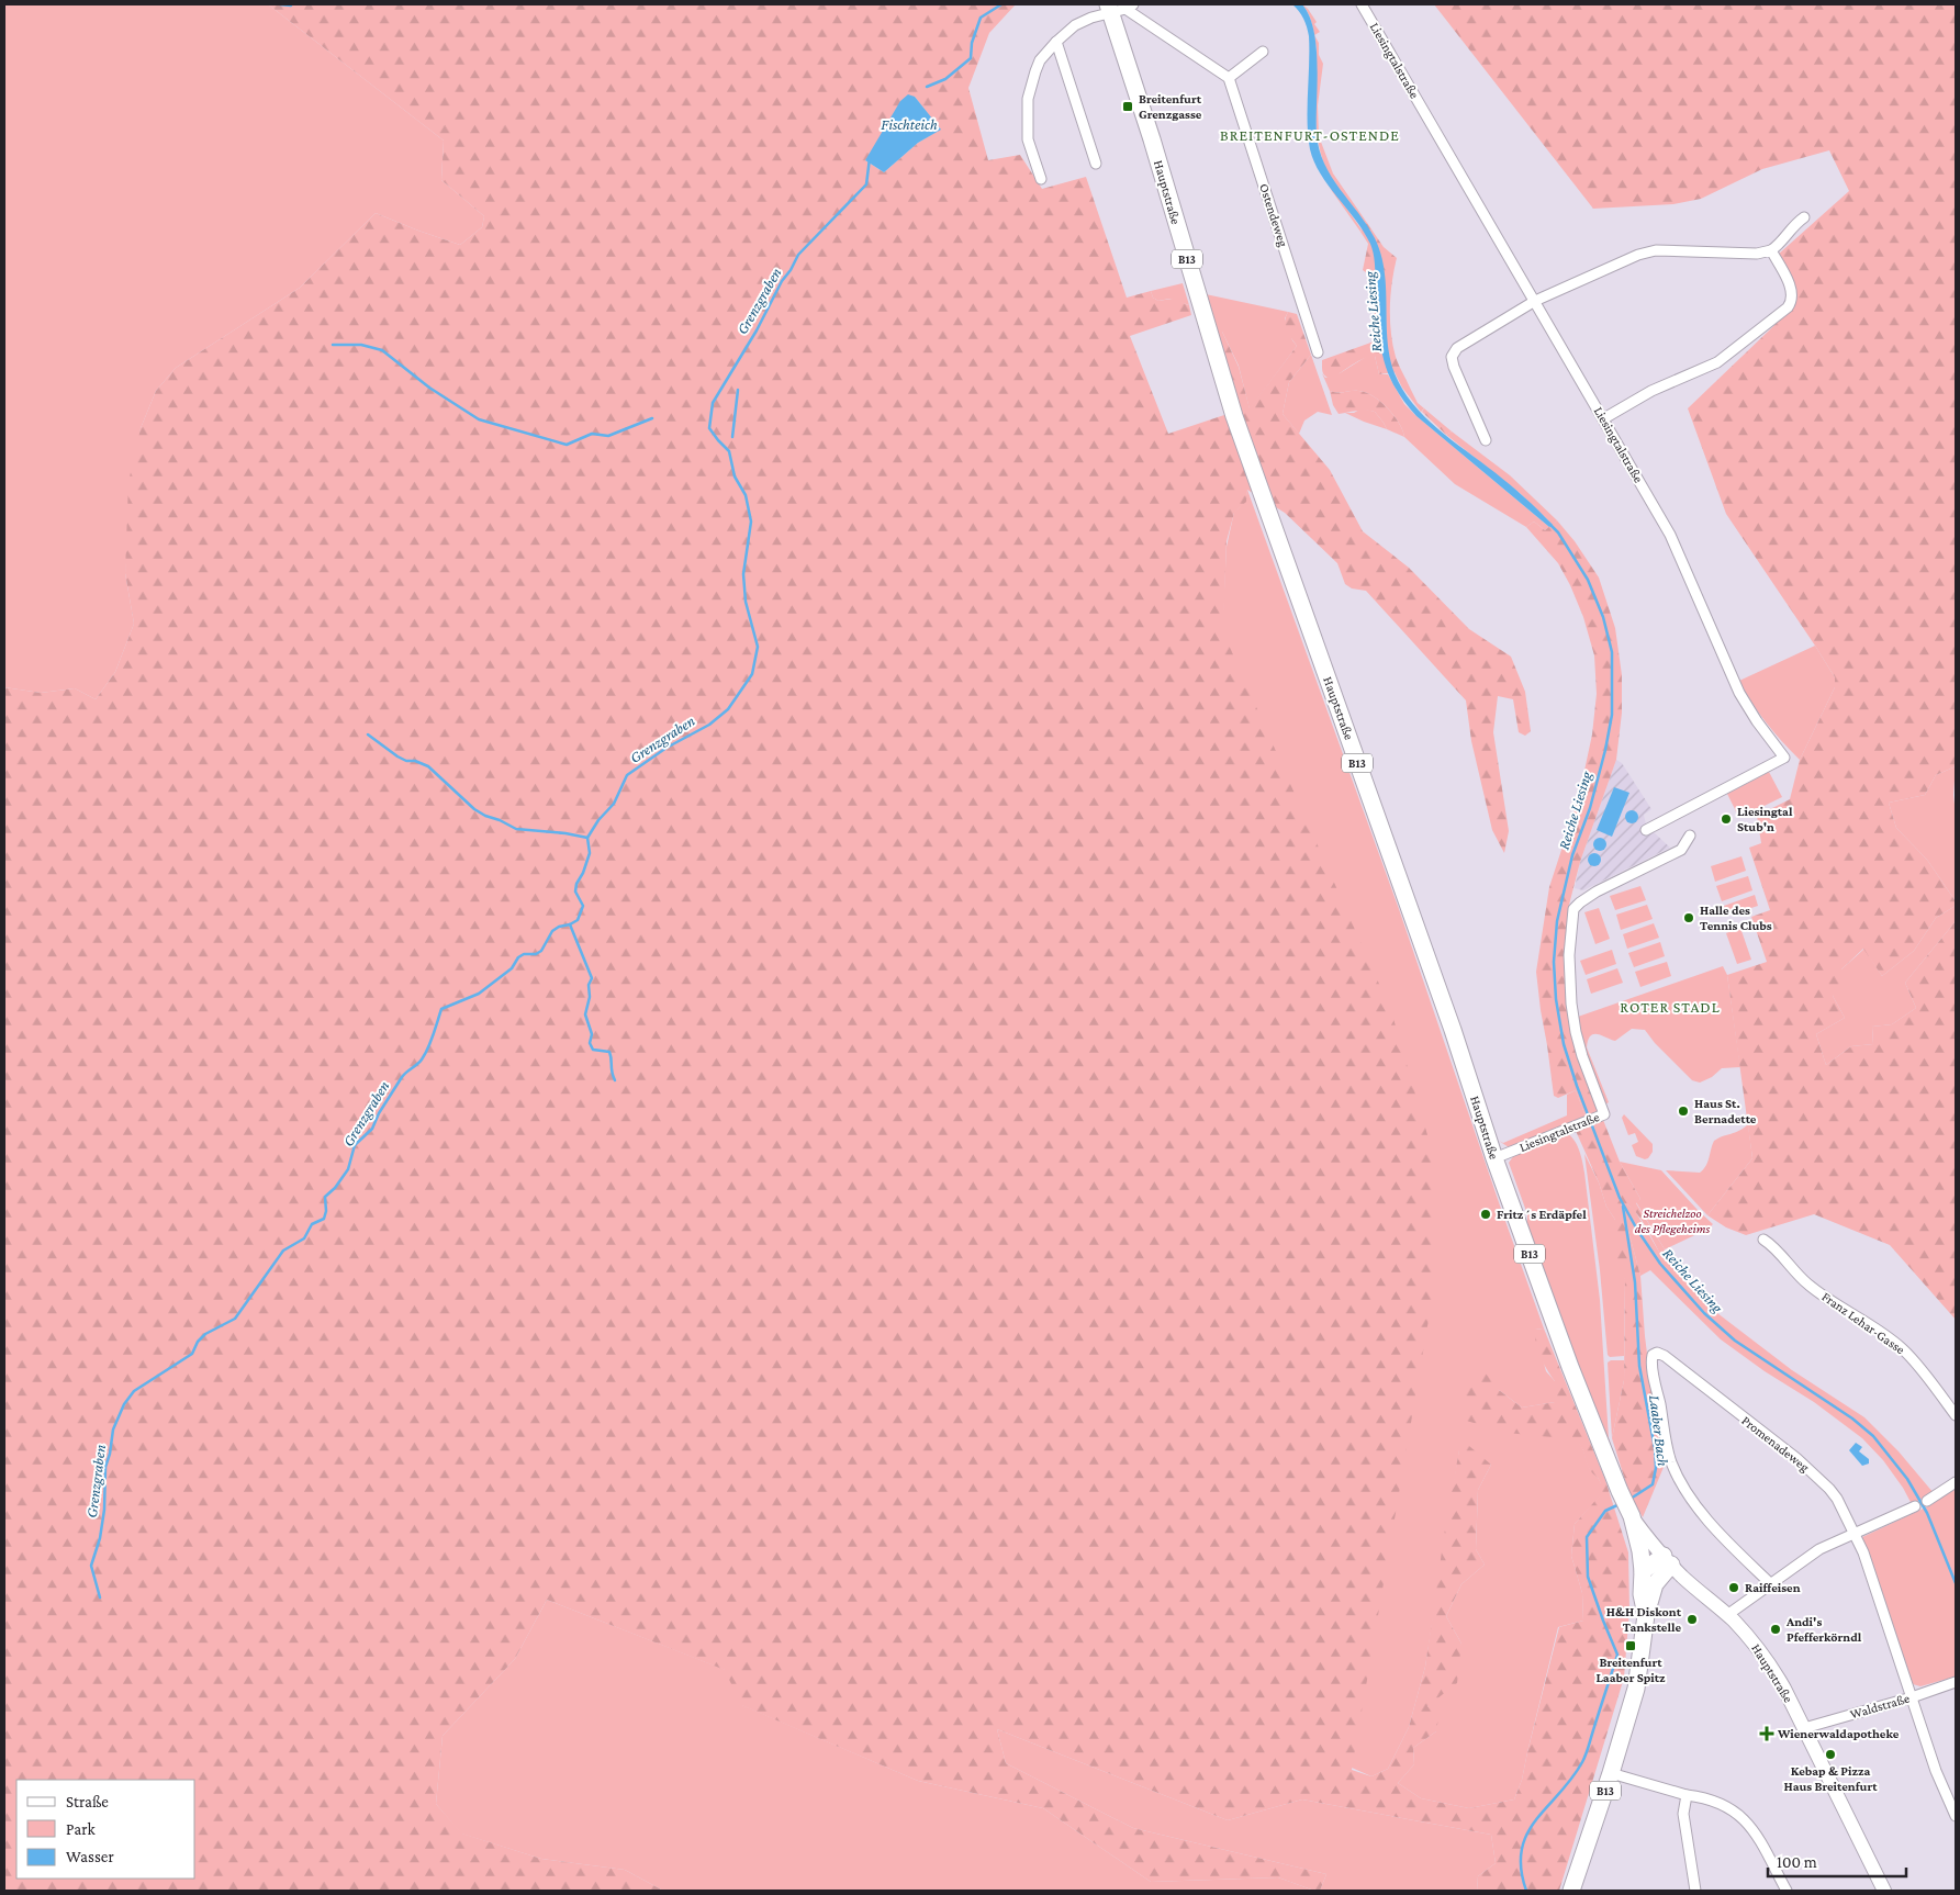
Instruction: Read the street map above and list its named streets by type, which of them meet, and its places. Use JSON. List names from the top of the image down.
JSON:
{
  "streets": {
    "main road": ["Hauptstraße", "B13"],
    "street": [
      "Liesingtalstraße",
      "Ostendeweg",
      "Franz Lehar-Gasse",
      "Promenadeweg",
      "Waldstraße"
    ]
  },
  "crossings": [
    ["Liesingtalstraße", "Hauptstraße"],
    ["Hauptstraße", "B13"],
    ["Hauptstraße", "Waldstraße"],
    ["Promenadeweg", "Waldstraße"]
  ],
  "districts": ["BREITENFURT-OSTENDE", "ROTER STADL"],
  "water": [
    "Fischteich",
    "Grenzgraben",
    "Reiche Liesing",
    "Laaber Bach"
  ],
  "parks": ["Streichelzoo des Pflegeheims"],
  "places": {
    "transit": ["Breitenfurt Grenzgasse", "Breitenfurt Laaber Spitz"],
    "other": [
      "Liesingtal Stub'n",
      "Halle des Tennis Clubs",
      "Haus St. Bernadette",
      "Fritz´s Erdäpfel",
      "Raiffeisen",
      "H&H Diskont Tankstelle",
      "Andi's Pfefferkörndl",
      "Kebap & Pizza Haus Breitenfurt"
    ],
    "health": ["Wienerwaldapotheke"]
  },
  "legend": ["Straße", "Park", "Wasser"],
  "scale_bar": "100 m"
}
